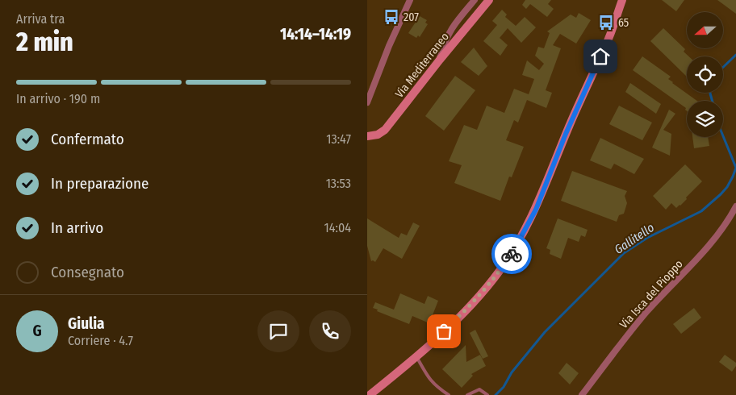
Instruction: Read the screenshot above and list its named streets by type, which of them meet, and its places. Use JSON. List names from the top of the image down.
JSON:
{
  "streets": {
    "street": ["Via Mediterraneo", "Via Isca del Pioppo"]
  },
  "water": ["Gallitello"],
  "places": {
    "bus stop": ["207", "65"]
  },
  "north": "left",
  "page": {
    "heading": ["2 min", "Arriva tra", "14:14–14:19"],
    "panel": ["Giulia", "Corriere · 4.7"],
    "bar": "In arrivo · 190 m",
    "list": [
      ["Confermato", "13:47"],
      ["In preparazione", "13:53"],
      ["In arrivo", "14:04"],
      "Consegnato"
    ],
    "round": "G"
  }
}
